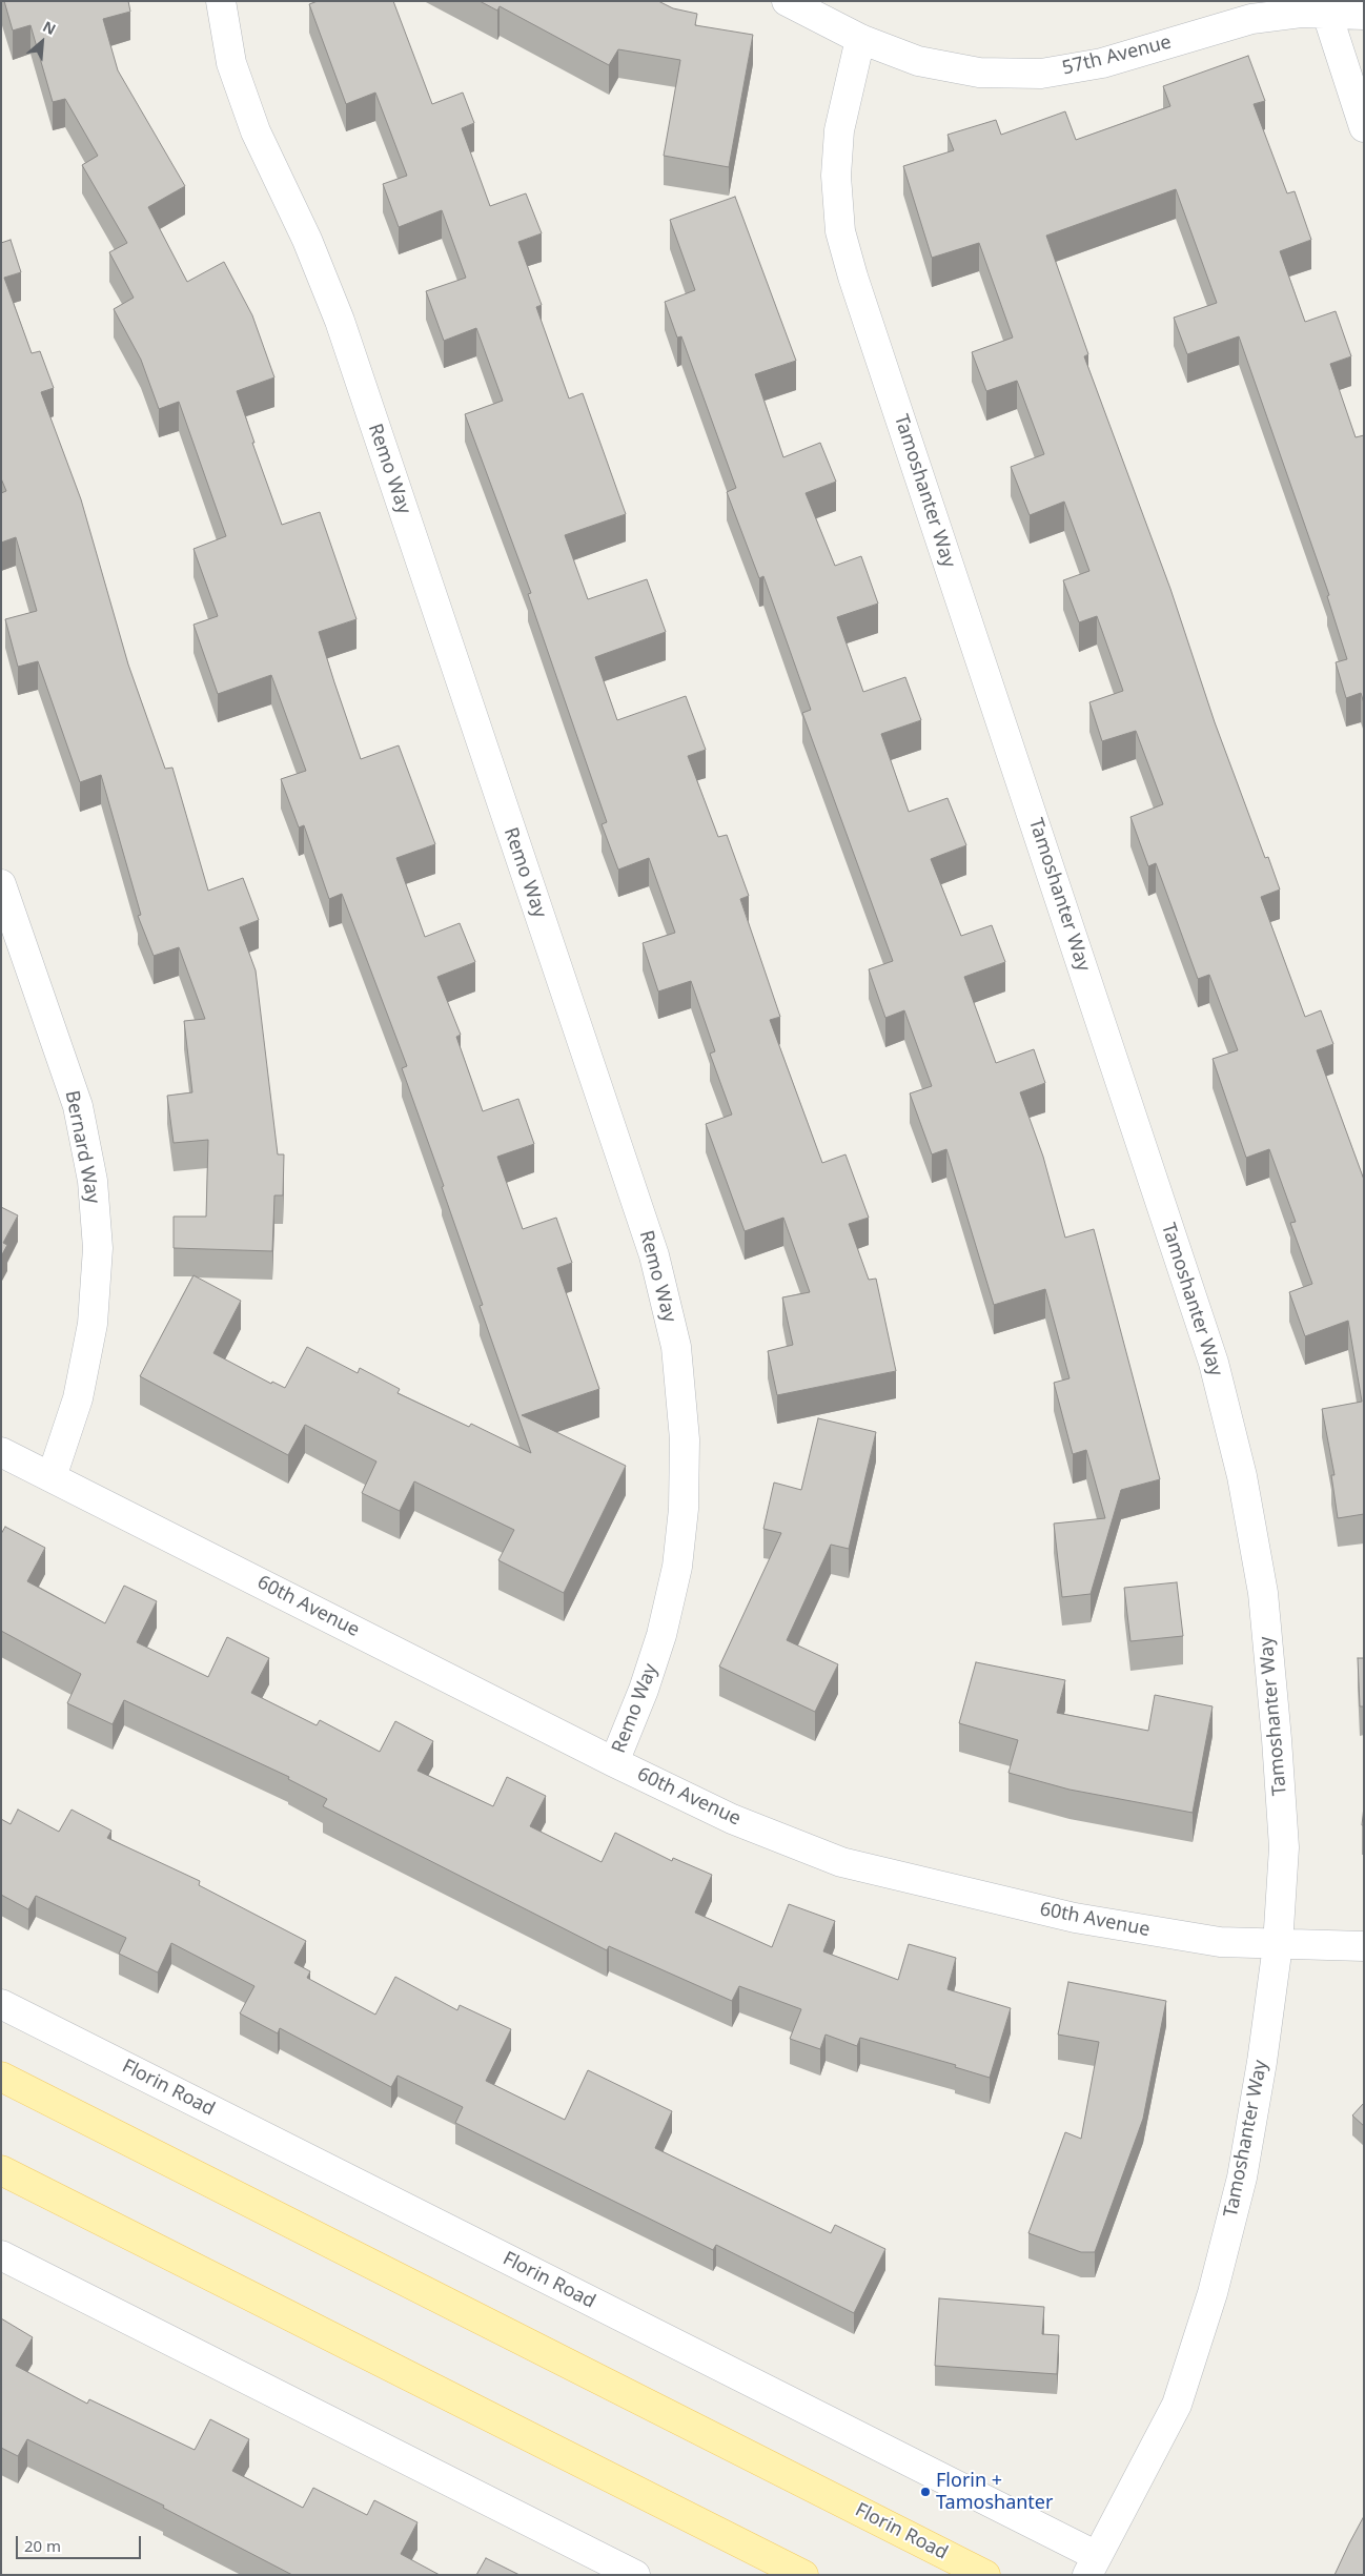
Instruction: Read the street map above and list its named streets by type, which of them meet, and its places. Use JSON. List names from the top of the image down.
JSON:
{
  "streets": {
    "main road": ["Florin Road"],
    "street": [
      "57th Avenue",
      "Remo Way",
      "Tamoshanter Way",
      "Bernard Way",
      "60th Avenue"
    ]
  },
  "crossings": [
    ["57th Avenue", "Tamoshanter Way"],
    ["Remo Way", "60th Avenue"],
    ["Tamoshanter Way", "60th Avenue"],
    ["Tamoshanter Way", "Florin Road"],
    ["Bernard Way", "60th Avenue"]
  ],
  "places": ["Florin + Tamoshanter"],
  "scale_bar": "20 m",
  "north": "top right"
}
